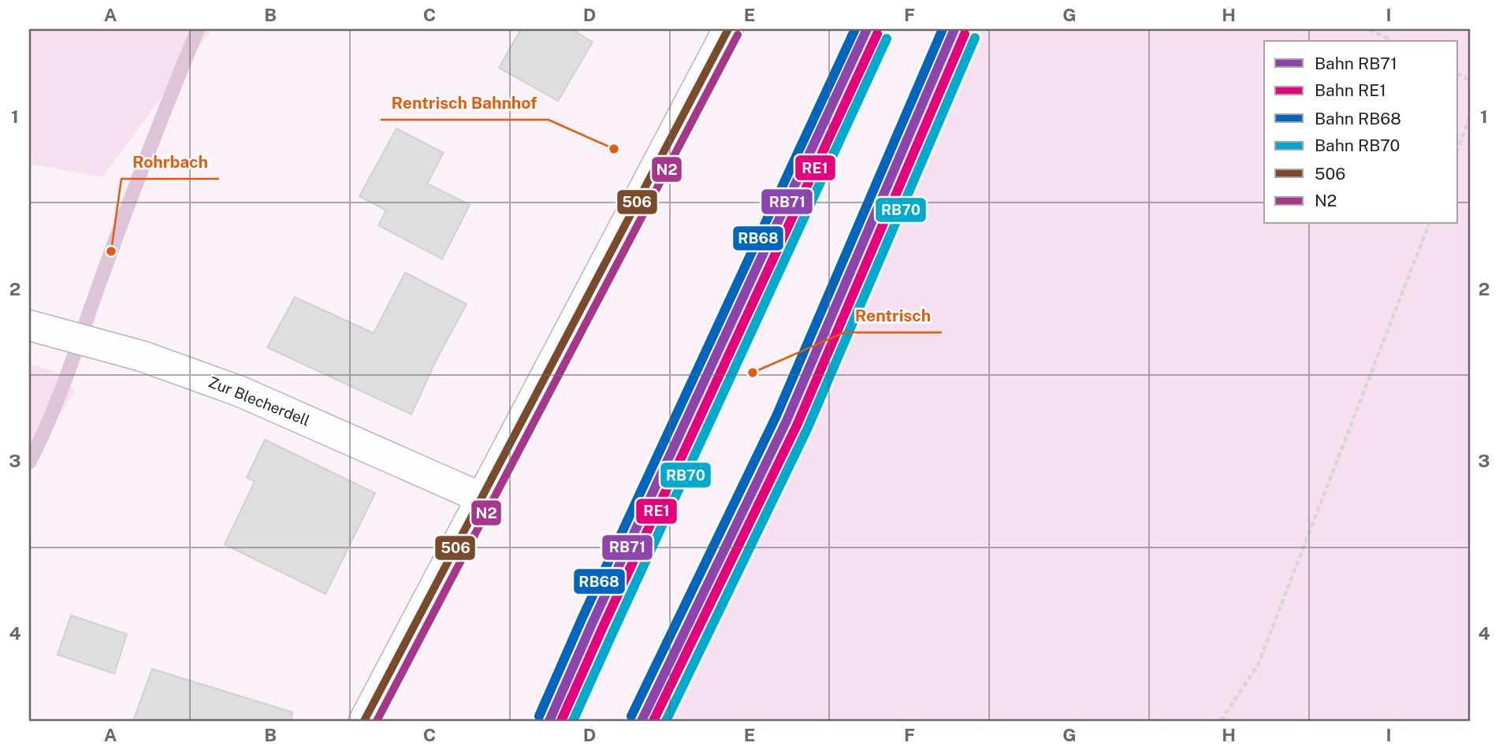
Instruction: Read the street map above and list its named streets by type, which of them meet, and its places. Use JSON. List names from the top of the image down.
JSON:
{
  "streets": {
    "main road": ["Zur Blecherdell"]
  },
  "places": ["Rentrisch Bahnhof", "Rohrbach", "Rentrisch"],
  "lines": [
    "rail line RB71",
    "rail line RB68",
    "transit line 506",
    "rail line RE1",
    "transit line N2",
    "rail line RB70"
  ],
  "legend": [
    "Bahn RB71",
    "Bahn RE1",
    "Bahn RB68",
    "Bahn RB70",
    "506",
    "N2"
  ],
  "grid": {
    "columns": [
      "A",
      "B",
      "C",
      "D",
      "E",
      "F",
      "G",
      "H",
      "I"
    ],
    "rows": [
      "1",
      "2",
      "3",
      "4"
    ]
  }
}
